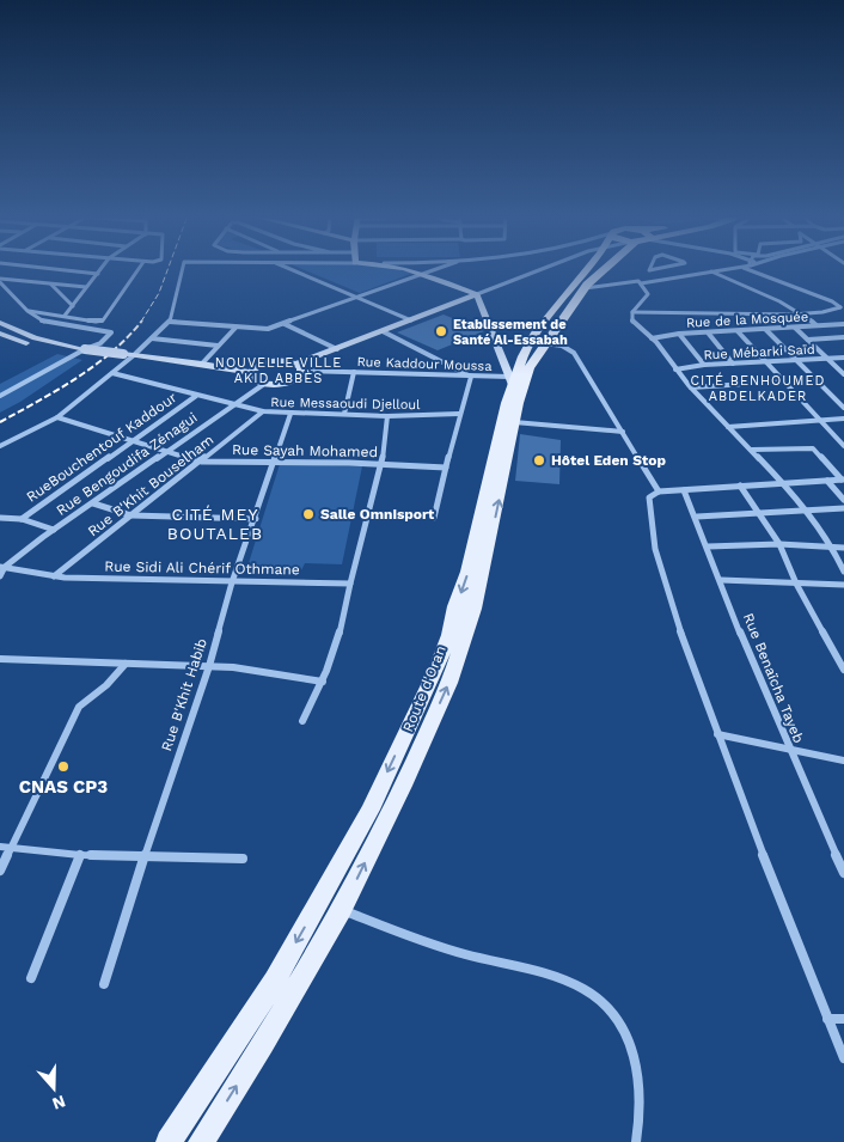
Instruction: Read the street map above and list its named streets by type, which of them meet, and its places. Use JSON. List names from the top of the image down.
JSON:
{
  "streets": {
    "main road": ["Route d'Oran"],
    "street": [
      "Rue de la Mosquée",
      "Rue Mébarki Saïd",
      "Rue Kaddour Moussa",
      "Rue Messaoudi Djelloul",
      "RueBouchentouf Kaddour",
      "Rue Sayah Mohamed",
      "Rue Bengoudifa Zénagui",
      "Rue B'Khit Bouselham",
      "Rue Sidi Ali Chérif Othmane",
      "Rue Benaïcha Tayeb",
      "Rue B'Khit Habib"
    ]
  },
  "crossings": [
    ["Rue Kaddour Moussa", "Route d'Oran"],
    ["Rue Messaoudi Djelloul", "RueBouchentouf Kaddour"],
    ["Rue Messaoudi Djelloul", "Rue Bengoudifa Zénagui"],
    ["Rue Messaoudi Djelloul", "Rue B'Khit Bouselham"],
    ["Rue Messaoudi Djelloul", "Rue B'Khit Habib"],
    ["RueBouchentouf Kaddour", "Rue Sayah Mohamed"],
    ["Rue Sayah Mohamed", "Rue Bengoudifa Zénagui"],
    ["Rue Sayah Mohamed", "Rue B'Khit Bouselham"],
    ["Rue Sayah Mohamed", "Rue B'Khit Habib"],
    ["Rue Bengoudifa Zénagui", "Rue Sidi Ali Chérif Othmane"],
    ["Rue B'Khit Bouselham", "Rue Sidi Ali Chérif Othmane"],
    ["Rue Sidi Ali Chérif Othmane", "Rue B'Khit Habib"]
  ],
  "districts": ["NOUVELLE VILLE AKID ABBÈS", "CITÉ BENHOUMED ABDELKADER", "CITÉ MEY BOUTALEB"],
  "places": [
    "Etablissement de Santé Al-Essabah",
    "Hôtel Eden Stop",
    "Salle Omnisport",
    "CNAS CP3"
  ],
  "north": "bottom"
}
